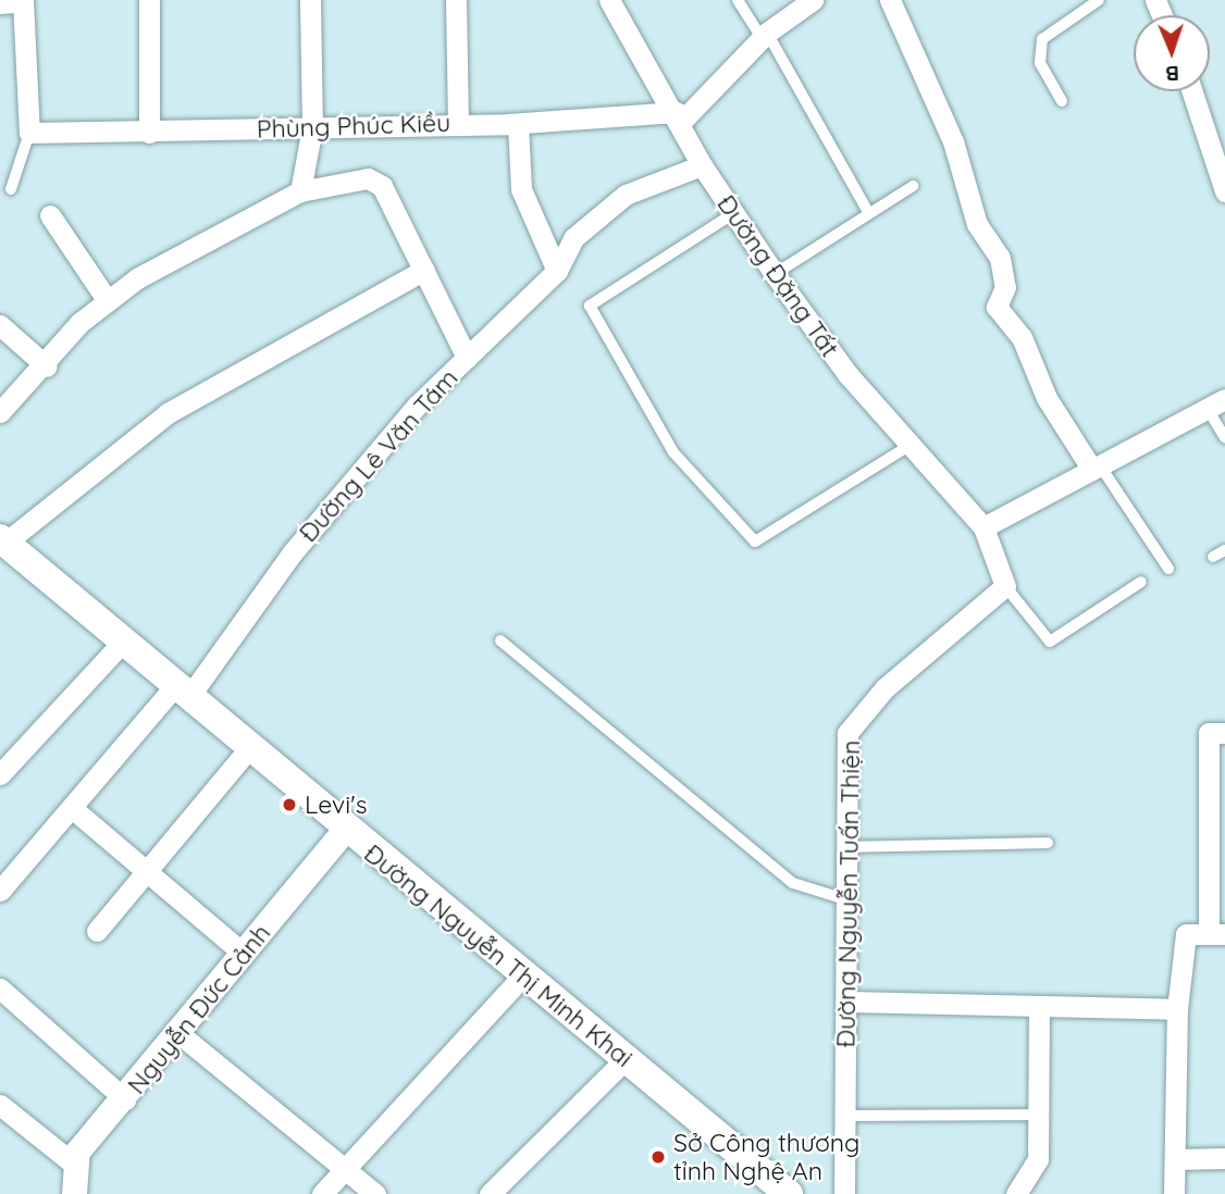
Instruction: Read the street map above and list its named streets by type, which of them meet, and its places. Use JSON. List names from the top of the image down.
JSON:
{
  "streets": {
    "main road": ["Đường Nguyễn Thị Minh Khai"],
    "street": [
      "Phùng Phúc Kiều",
      "Đường Đặng Tất",
      "Đường Lê Văn Tám",
      "Đường Nguyễn Tuấn Thiện",
      "Nguyễn Đức Cảnh"
    ]
  },
  "crossings": [
    ["Phùng Phúc Kiều", "Đường Đặng Tất"],
    ["Đường Đặng Tất", "Đường Lê Văn Tám"],
    ["Đường Lê Văn Tám", "Đường Nguyễn Thị Minh Khai"],
    ["Đường Nguyễn Thị Minh Khai", "Nguyễn Đức Cảnh"]
  ],
  "places": ["Levi's", "Sở Công thương tỉnh Nghệ An"],
  "north": "bottom"
}
